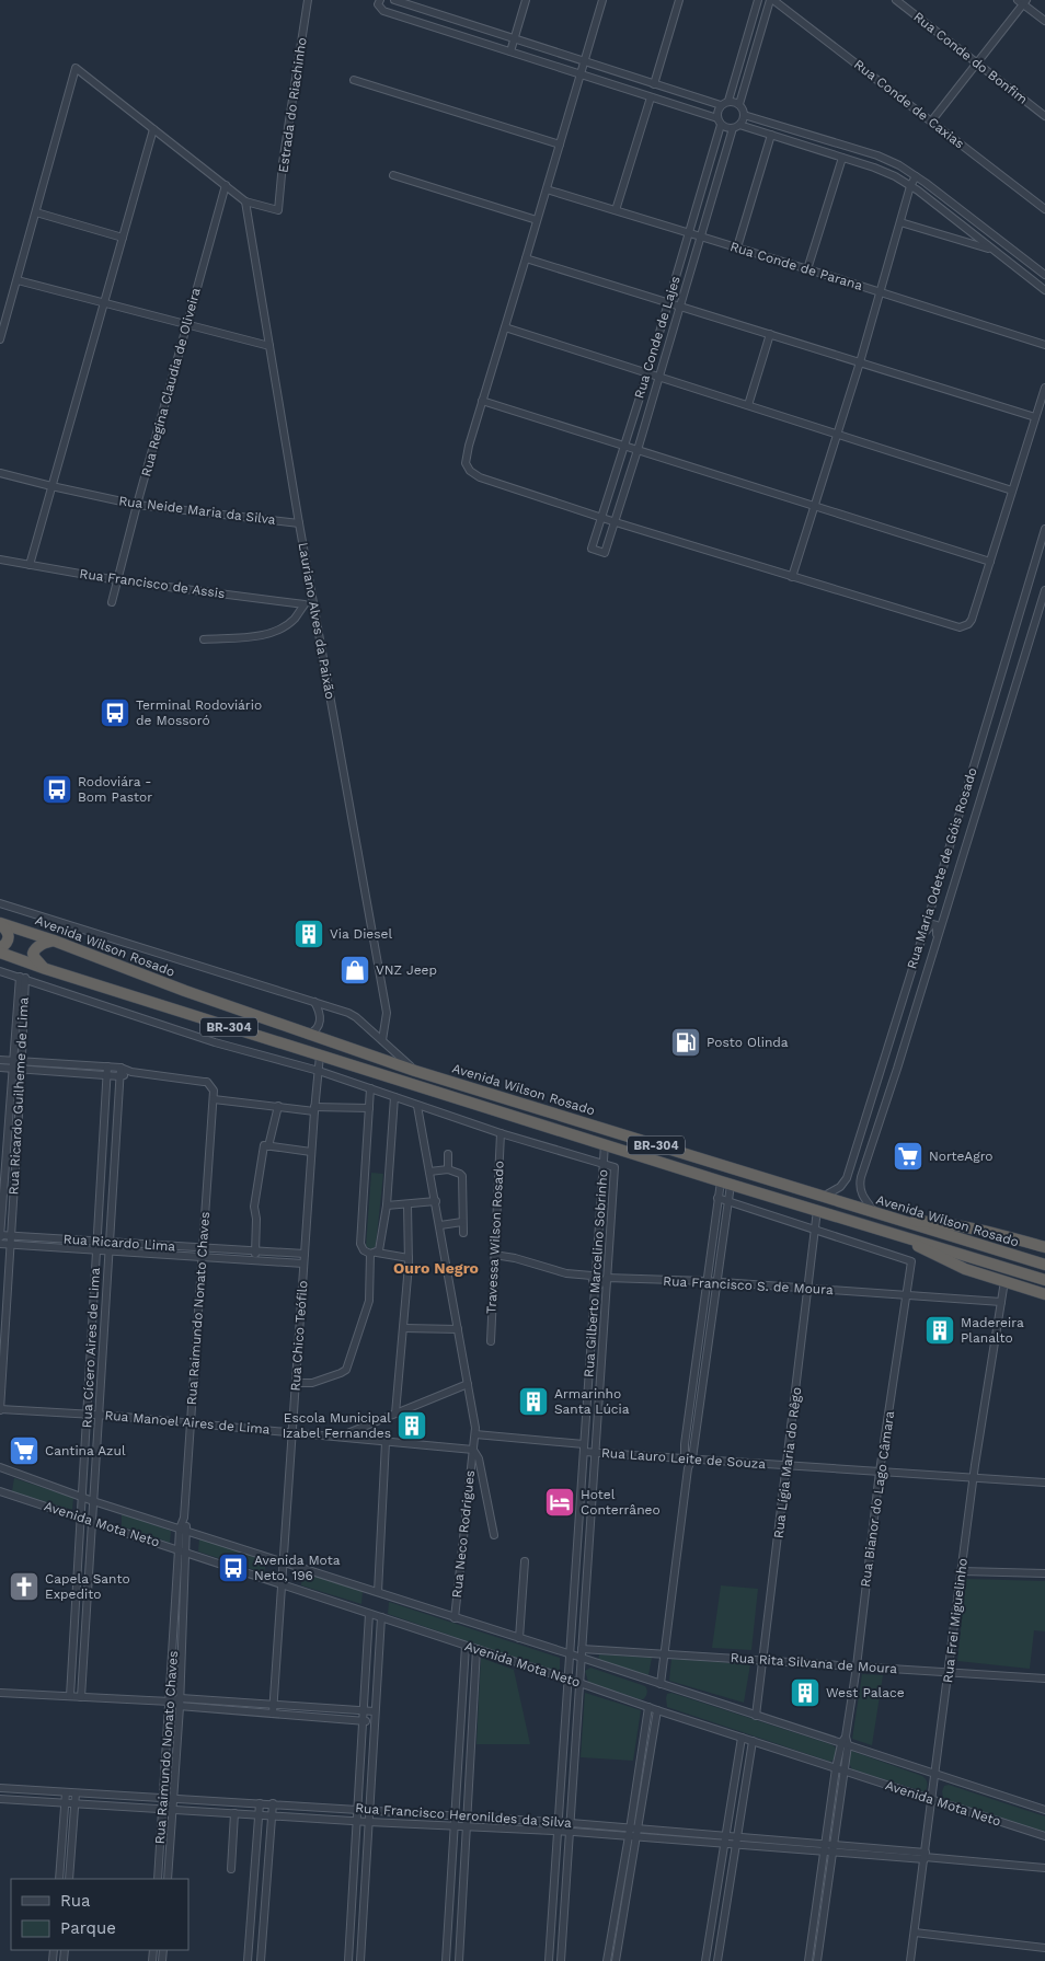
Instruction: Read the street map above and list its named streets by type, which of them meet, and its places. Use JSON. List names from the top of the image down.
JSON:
{
  "streets": {
    "highway": ["Avenida Wilson Rosado", "BR-304"],
    "street": [
      "Rua Conde do Bonfim",
      "Rua Conde de Caxias",
      "Estrada do Riachinho",
      "Rua Conde de Parana",
      "Rua Conde de Lajes",
      "Rua Regina Claudia de Oliveira",
      "Rua Neide Maria da Silva",
      "Rua Francisco de Assis",
      "Lauriano Alves da Paixão",
      "Rua Maria Odete de Góis Rosado",
      "Rua Ricardo Guilheme de Lima",
      "Travessa Wilson Rosado",
      "Rua Ricardo Lima",
      "Rua Gilberto Marcelino Sobrinho",
      "Rua Francisco S. de Moura",
      "Rua Raimundo Nonato Chaves",
      "Rua Chico Teófilo",
      "Rua Cícero Aires de Lima",
      "Rua Manoel Aires de Lima",
      "Rua Lauro Leite de Souza",
      "Rua Lígia Maria do Rêgo",
      "Rua Bianor do Lago Câmara",
      "Avenida Mota Neto",
      "Rua Neco Rodrigues",
      "Rua Frei Miguelinho",
      "Rua Rita Silvana de Moura",
      "Rua Francisco Heronildes da Silva"
    ]
  },
  "crossings": [
    ["Estrada do Riachinho", "Lauriano Alves da Paixão"],
    ["Rua Conde de Parana", "Rua Conde de Lajes"],
    ["Rua Regina Claudia de Oliveira", "Rua Neide Maria da Silva"],
    ["Rua Regina Claudia de Oliveira", "Rua Francisco de Assis"],
    ["Rua Neide Maria da Silva", "Lauriano Alves da Paixão"],
    ["Rua Maria Odete de Góis Rosado", "Avenida Wilson Rosado"],
    ["Avenida Wilson Rosado", "Rua Gilberto Marcelino Sobrinho"],
    ["Avenida Wilson Rosado", "Rua Chico Teófilo"],
    ["Avenida Wilson Rosado", "Rua Lígia Maria do Rêgo"],
    ["Rua Ricardo Guilheme de Lima", "Rua Ricardo Lima"],
    ["Rua Ricardo Guilheme de Lima", "Rua Manoel Aires de Lima"],
    ["Rua Ricardo Lima", "Rua Raimundo Nonato Chaves"],
    ["Rua Ricardo Lima", "Rua Chico Teófilo"],
    ["Rua Ricardo Lima", "Rua Cícero Aires de Lima"],
    ["Rua Gilberto Marcelino Sobrinho", "Rua Francisco S. de Moura"],
    ["Rua Gilberto Marcelino Sobrinho", "Rua Lauro Leite de Souza"],
    ["Rua Gilberto Marcelino Sobrinho", "Avenida Mota Neto"],
    ["Rua Gilberto Marcelino Sobrinho", "Rua Rita Silvana de Moura"],
    ["Rua Gilberto Marcelino Sobrinho", "Rua Francisco Heronildes da Silva"],
    ["Rua Francisco S. de Moura", "Rua Lígia Maria do Rêgo"],
    ["Rua Francisco S. de Moura", "Rua Bianor do Lago Câmara"],
    ["Rua Francisco S. de Moura", "Rua Frei Miguelinho"],
    ["Rua Raimundo Nonato Chaves", "Rua Manoel Aires de Lima"],
    ["Rua Raimundo Nonato Chaves", "Avenida Mota Neto"],
    ["Rua Raimundo Nonato Chaves", "Rua Francisco Heronildes da Silva"],
    ["Rua Chico Teófilo", "Rua Manoel Aires de Lima"],
    ["Rua Chico Teófilo", "Avenida Mota Neto"],
    ["Rua Cícero Aires de Lima", "Rua Manoel Aires de Lima"],
    ["Rua Cícero Aires de Lima", "Avenida Mota Neto"],
    ["Rua Manoel Aires de Lima", "Rua Neco Rodrigues"],
    ["Rua Lauro Leite de Souza", "Rua Lígia Maria do Rêgo"],
    ["Rua Lauro Leite de Souza", "Rua Bianor do Lago Câmara"],
    ["Rua Lauro Leite de Souza", "Rua Neco Rodrigues"],
    ["Rua Lauro Leite de Souza", "Rua Frei Miguelinho"],
    ["Rua Lígia Maria do Rêgo", "Rua Bianor do Lago Câmara"],
    ["Rua Lígia Maria do Rêgo", "Avenida Mota Neto"],
    ["Rua Lígia Maria do Rêgo", "Rua Rita Silvana de Moura"],
    ["Rua Bianor do Lago Câmara", "Avenida Mota Neto"],
    ["Rua Bianor do Lago Câmara", "Rua Rita Silvana de Moura"],
    ["Rua Bianor do Lago Câmara", "Rua Francisco Heronildes da Silva"],
    ["Avenida Mota Neto", "Rua Neco Rodrigues"],
    ["Avenida Mota Neto", "Rua Frei Miguelinho"],
    ["Rua Frei Miguelinho", "Rua Rita Silvana de Moura"],
    ["Rua Frei Miguelinho", "Rua Francisco Heronildes da Silva"]
  ],
  "districts": ["Ouro Negro"],
  "places": {
    "bus stop": ["Terminal Rodoviário de Mossoró", "Rodoviára - Bom Pastor", "Avenida Mota Neto, 196"],
    "building": [
      "Via Diesel",
      "Madereira Planalto",
      "Armarinho Santa Lúcia",
      "Escola Municipal Izabel Fernandes",
      "West Palace"
    ],
    "shop": ["VNZ Jeep"],
    "fuel station": ["Posto Olinda"],
    "supermarket": ["NorteAgro", "Cantina Azul"],
    "hotel": ["Hotel Conterrâneo"],
    "church": ["Capela Santo Expedito"]
  },
  "legend": ["Rua", "Parque"]
}
